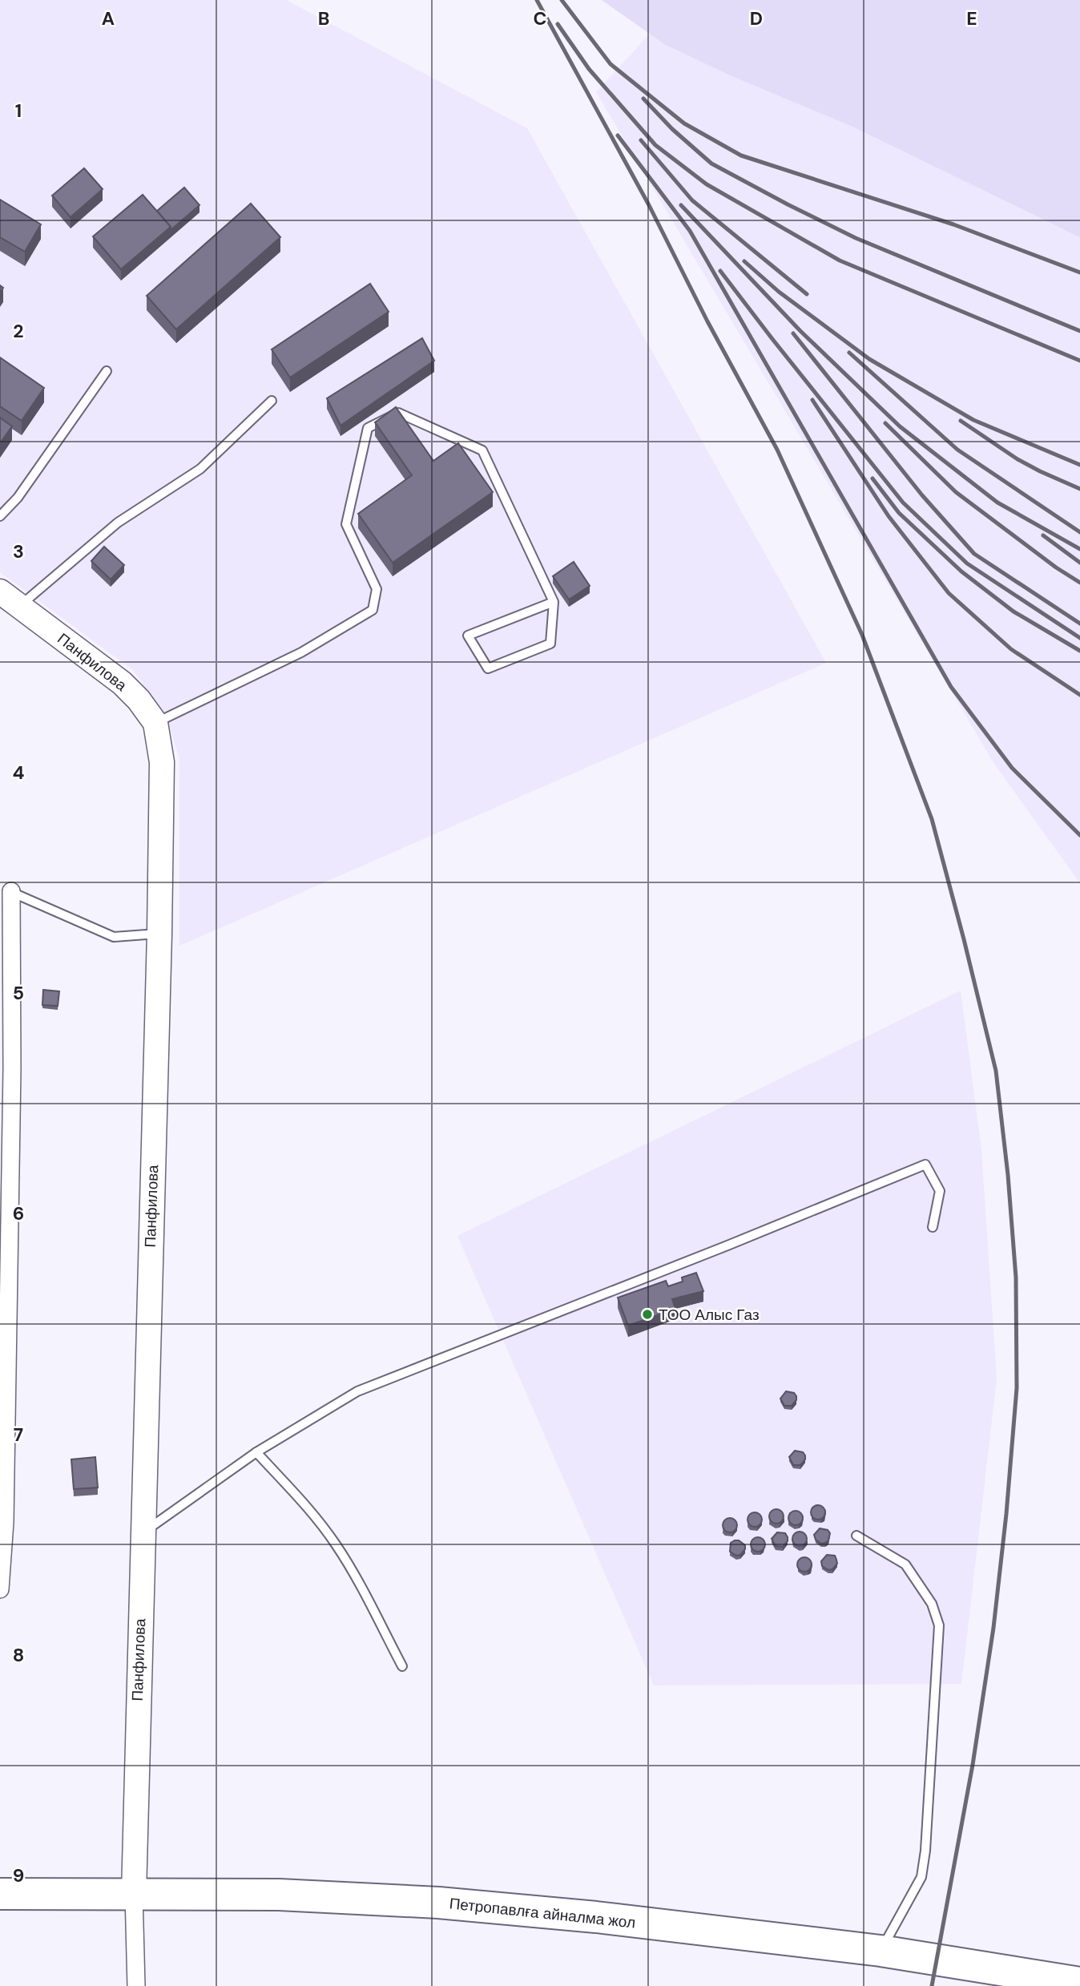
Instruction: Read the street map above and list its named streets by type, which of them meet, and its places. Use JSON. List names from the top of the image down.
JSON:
{
  "streets": {
    "highway": ["Петропавлға айналма жол"],
    "street": ["Панфилова"]
  },
  "crossings": [
    ["Панфилова", "Петропавлға айналма жол"]
  ],
  "places": ["ТОО Алыс Газ"],
  "grid": {
    "columns": [
      "A",
      "B",
      "C",
      "D",
      "E"
    ],
    "rows": [
      "1",
      "2",
      "3",
      "4",
      "5",
      "6",
      "7",
      "8",
      "9"
    ]
  }
}
